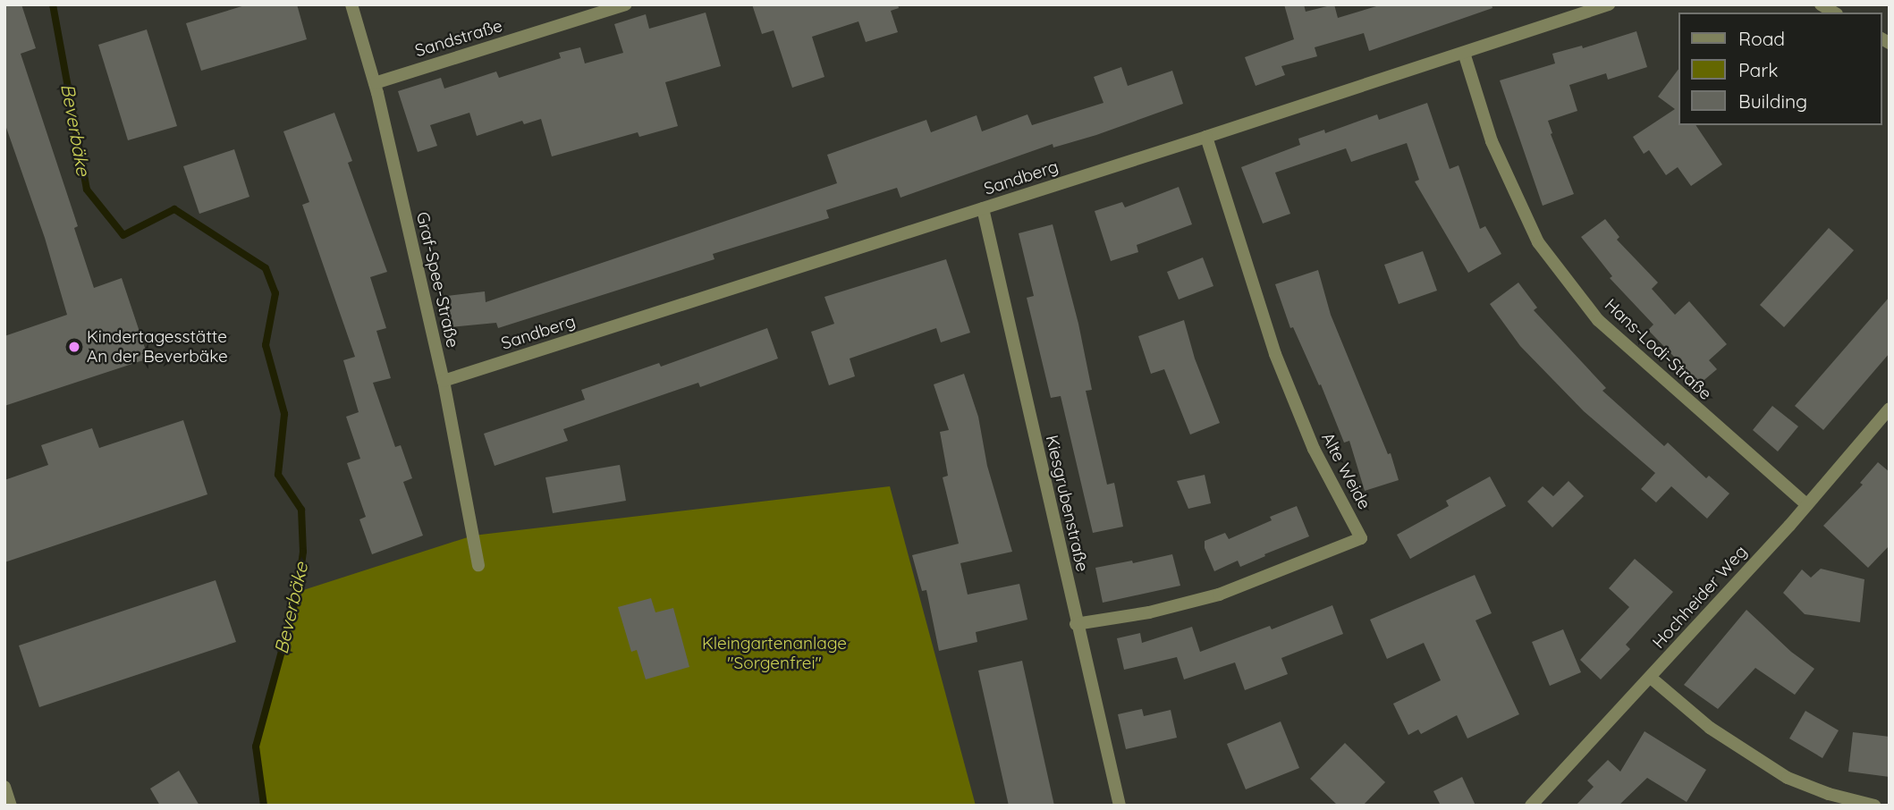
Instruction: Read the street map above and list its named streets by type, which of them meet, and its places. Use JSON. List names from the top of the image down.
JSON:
{
  "streets": {
    "street": [
      "Sandstraße",
      "Sandberg",
      "Graf-Spee-Straße",
      "Hans-Lodi-Straße",
      "Alte Weide",
      "Kiesgrubenstraße",
      "Hochheider Weg"
    ]
  },
  "crossings": [
    ["Sandstraße", "Graf-Spee-Straße"],
    ["Sandberg", "Graf-Spee-Straße"],
    ["Sandberg", "Hans-Lodi-Straße"],
    ["Sandberg", "Alte Weide"],
    ["Sandberg", "Kiesgrubenstraße"],
    ["Hans-Lodi-Straße", "Hochheider Weg"],
    ["Alte Weide", "Kiesgrubenstraße"]
  ],
  "water": ["Beverbäke"],
  "parks": ["Kleingartenanlage \"Sorgenfrei\""],
  "places": ["Kindertagesstätte An der Beverbäke"],
  "legend": ["Road", "Park", "Building"]
}
